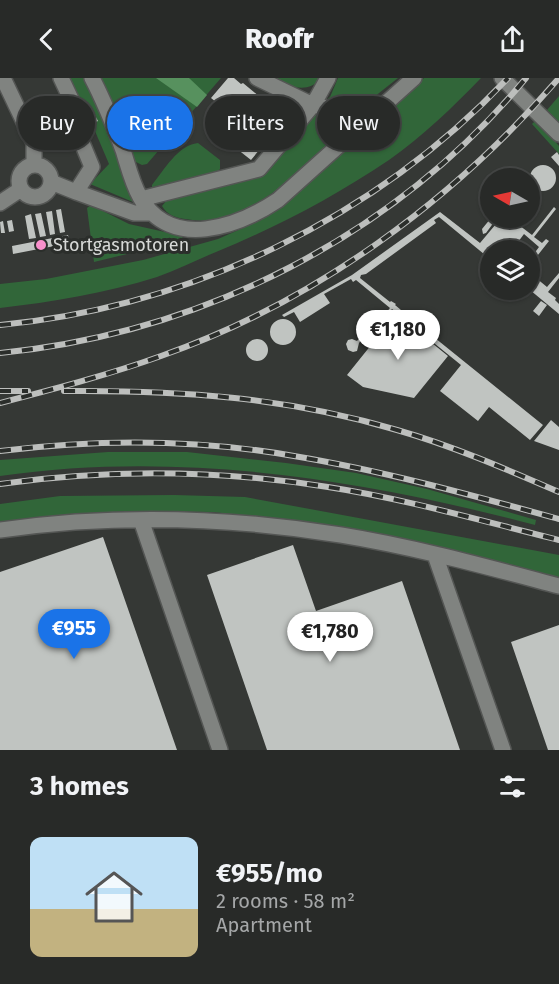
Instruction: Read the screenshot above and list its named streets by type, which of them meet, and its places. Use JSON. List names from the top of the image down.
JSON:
{
  "places": ["Stortgasmotoren"],
  "north": "left",
  "page": {
    "header": "Roofr",
    "chip": [
      "Buy",
      "Rent",
      "Filters",
      "New"
    ],
    "price": ["€1,180", "€955", "€1,780"],
    "heading": "3 homes",
    "list": [
      {
        "name": "€955/mo",
        "note": "2 rooms · 58 m² · Apartment"
      }
    ]
  }
}
